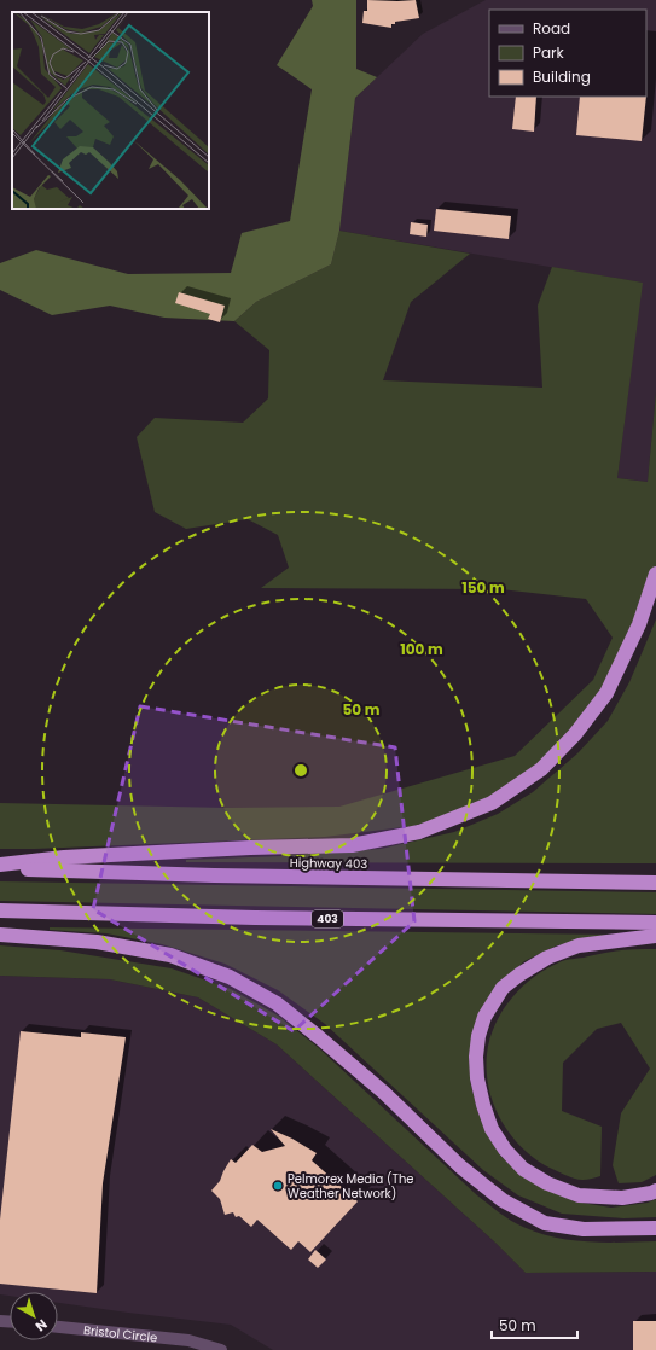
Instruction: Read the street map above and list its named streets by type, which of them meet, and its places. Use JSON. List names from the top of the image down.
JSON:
{
  "streets": {
    "highway": ["Highway 403", "403"],
    "street": ["Bristol Circle"]
  },
  "places": ["Pelmorex Media (The Weather Network)"],
  "legend": ["Road", "Park", "Building"],
  "scale_bar": "50 m",
  "north": "bottom right",
  "rings": ["150 m", "100 m", "50 m"]
}
